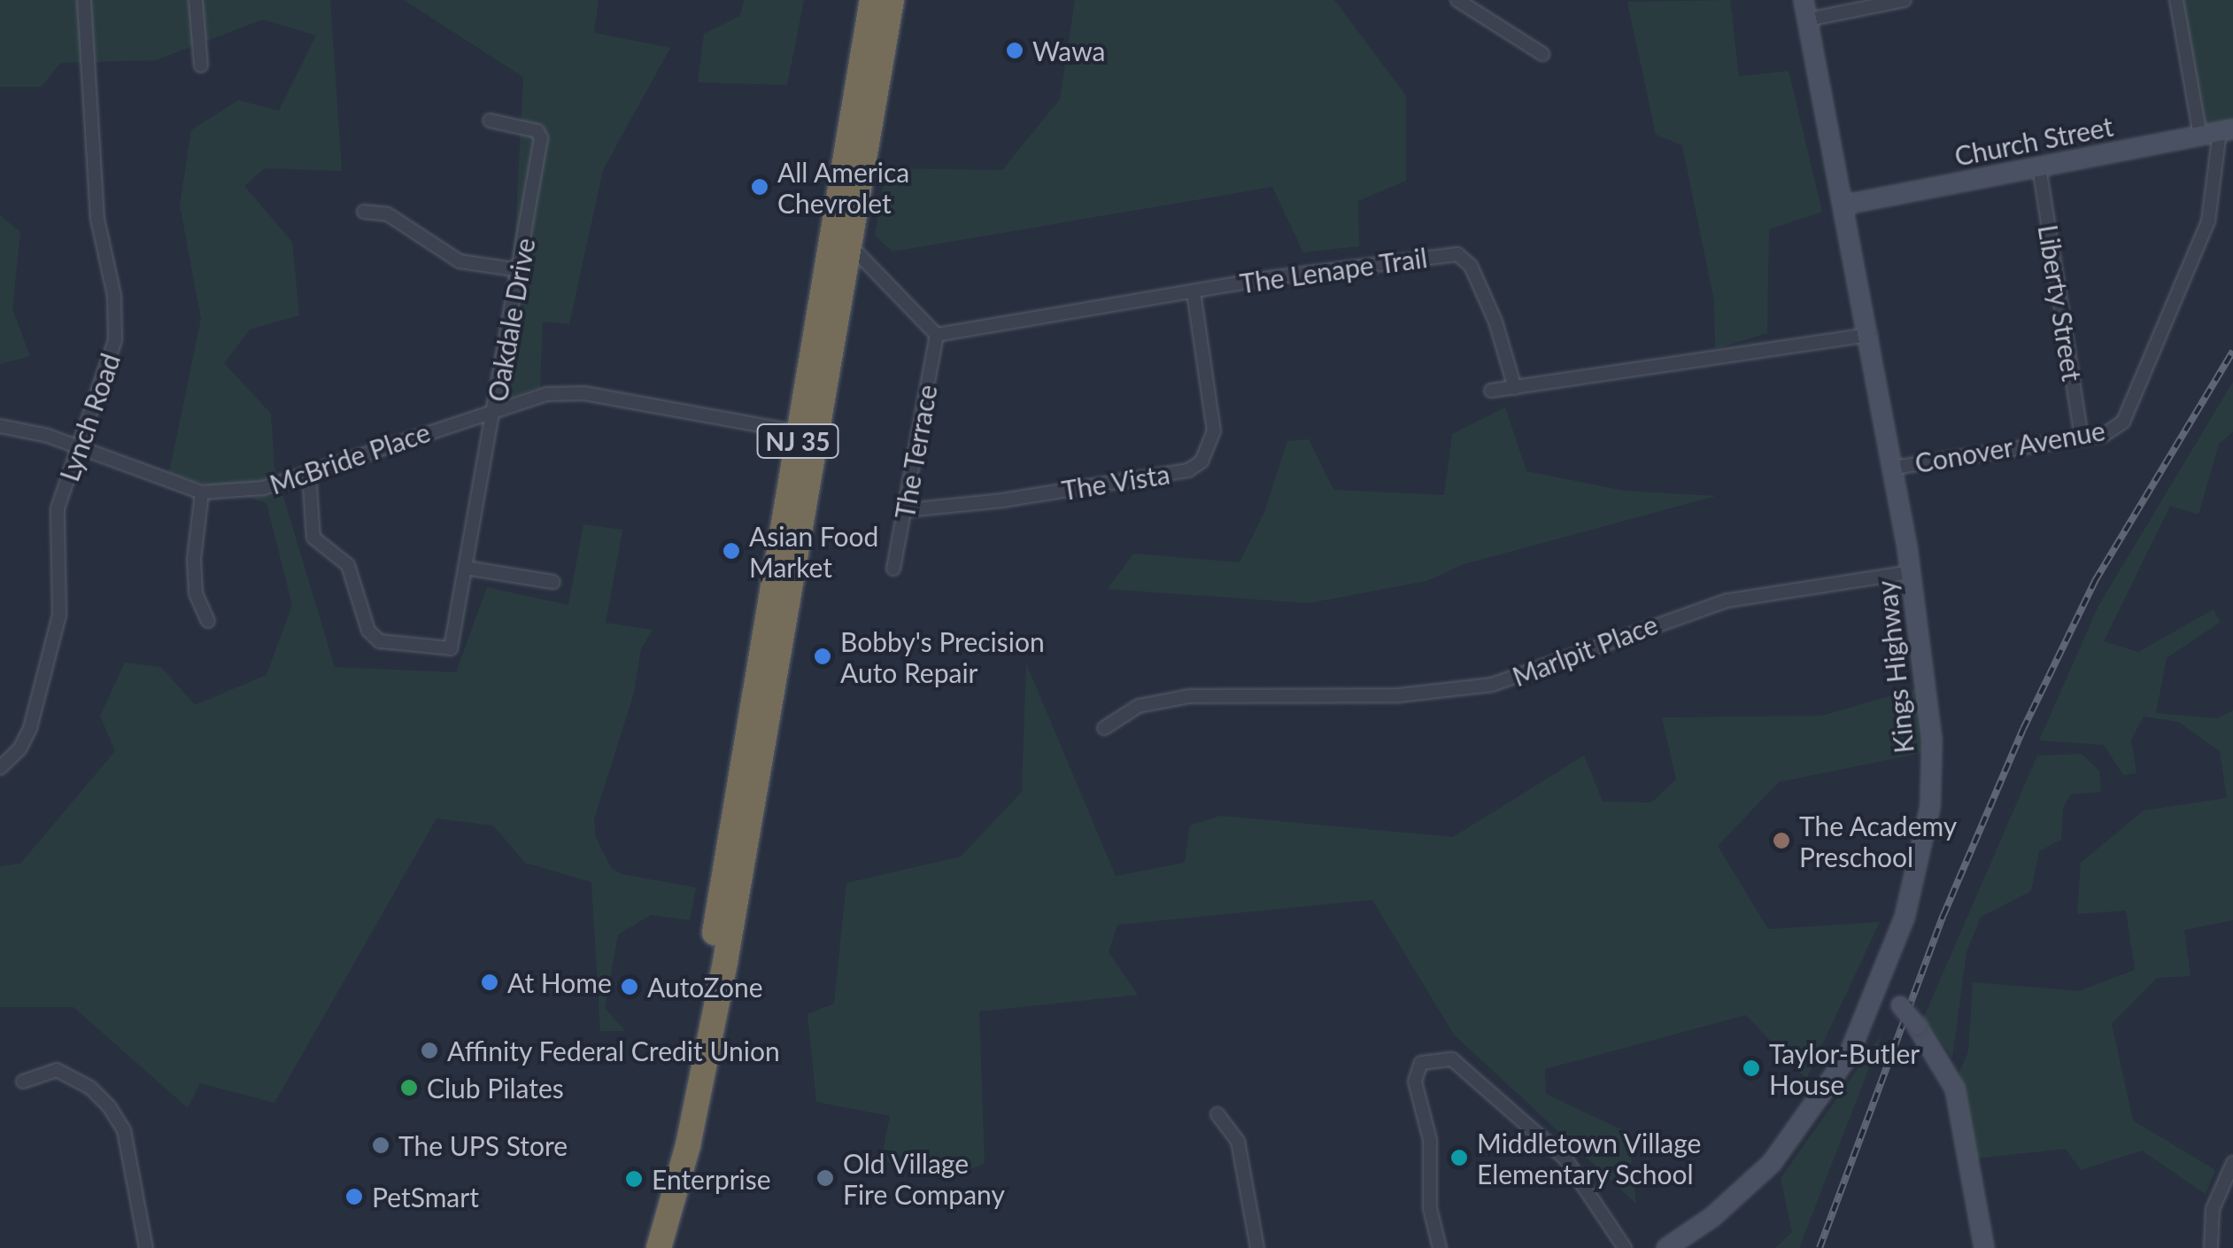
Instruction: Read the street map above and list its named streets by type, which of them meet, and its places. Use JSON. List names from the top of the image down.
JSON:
{
  "streets": {
    "highway": ["NJ 35"],
    "street": [
      "Church Street",
      "The Lenape Trail",
      "Liberty Street",
      "Oakdale Drive",
      "Lynch Road",
      "Conover Avenue",
      "The Terrace",
      "McBride Place",
      "The Vista",
      "Marlpit Place",
      "Kings Highway"
    ]
  },
  "crossings": [
    ["Church Street", "Liberty Street"],
    ["Church Street", "Conover Avenue"],
    ["Church Street", "Kings Highway"],
    ["The Lenape Trail", "The Terrace"],
    ["The Lenape Trail", "The Vista"],
    ["Liberty Street", "Conover Avenue"],
    ["Oakdale Drive", "McBride Place"],
    ["Lynch Road", "McBride Place"],
    ["NJ 35", "McBride Place"],
    ["Conover Avenue", "Kings Highway"],
    ["The Terrace", "The Vista"],
    ["Marlpit Place", "Kings Highway"]
  ],
  "places": [
    "Wawa",
    "All America Chevrolet",
    "Asian Food Market",
    "Bobby's Precision Auto Repair",
    "The Academy Preschool",
    "At Home",
    "AutoZone",
    "Affinity Federal Credit Union",
    "Taylor-Butler House",
    "Club Pilates",
    "The UPS Store",
    "Middletown Village Elementary School",
    "Old Village Fire Company",
    "Enterprise",
    "PetSmart"
  ]
}
